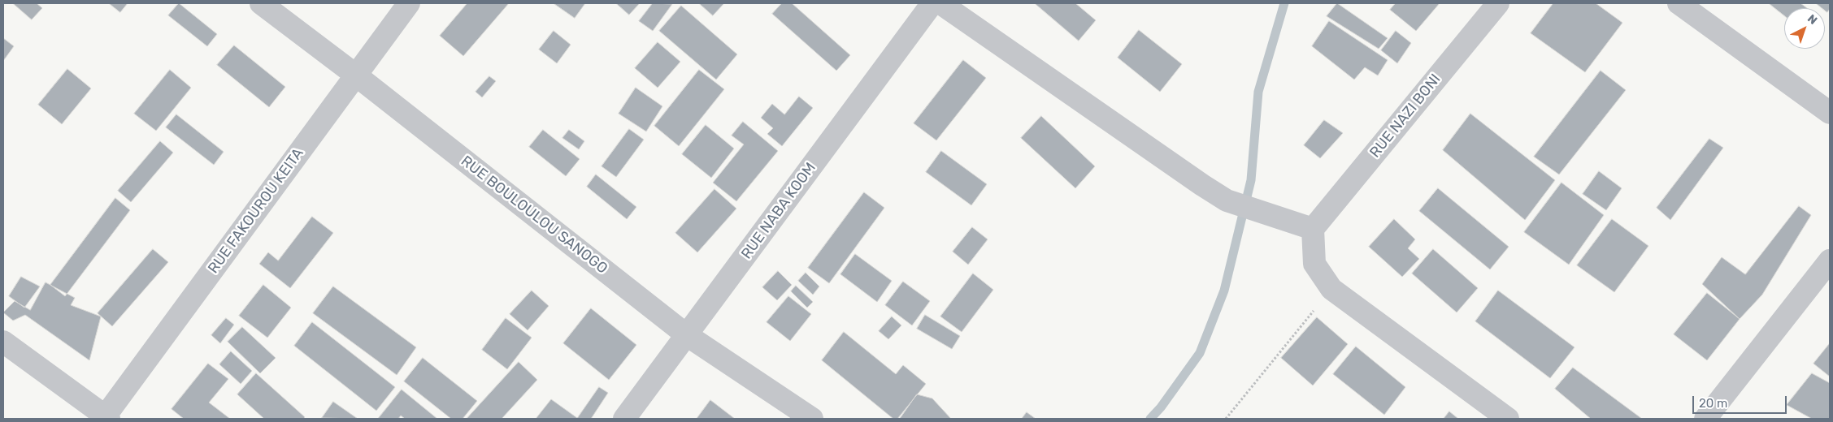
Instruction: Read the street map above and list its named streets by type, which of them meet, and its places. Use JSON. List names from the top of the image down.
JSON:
{
  "streets": {
    "street": [
      "RUE NAZI BONI",
      "RUE FAKOUROU KEITA",
      "RUE NABA KOOM",
      "RUE BOULOULOU SANOGO"
    ]
  },
  "crossings": [
    ["RUE FAKOUROU KEITA", "RUE BOULOULOU SANOGO"],
    ["RUE NABA KOOM", "RUE BOULOULOU SANOGO"]
  ],
  "scale_bar": "20 m",
  "north": "top right"
}
